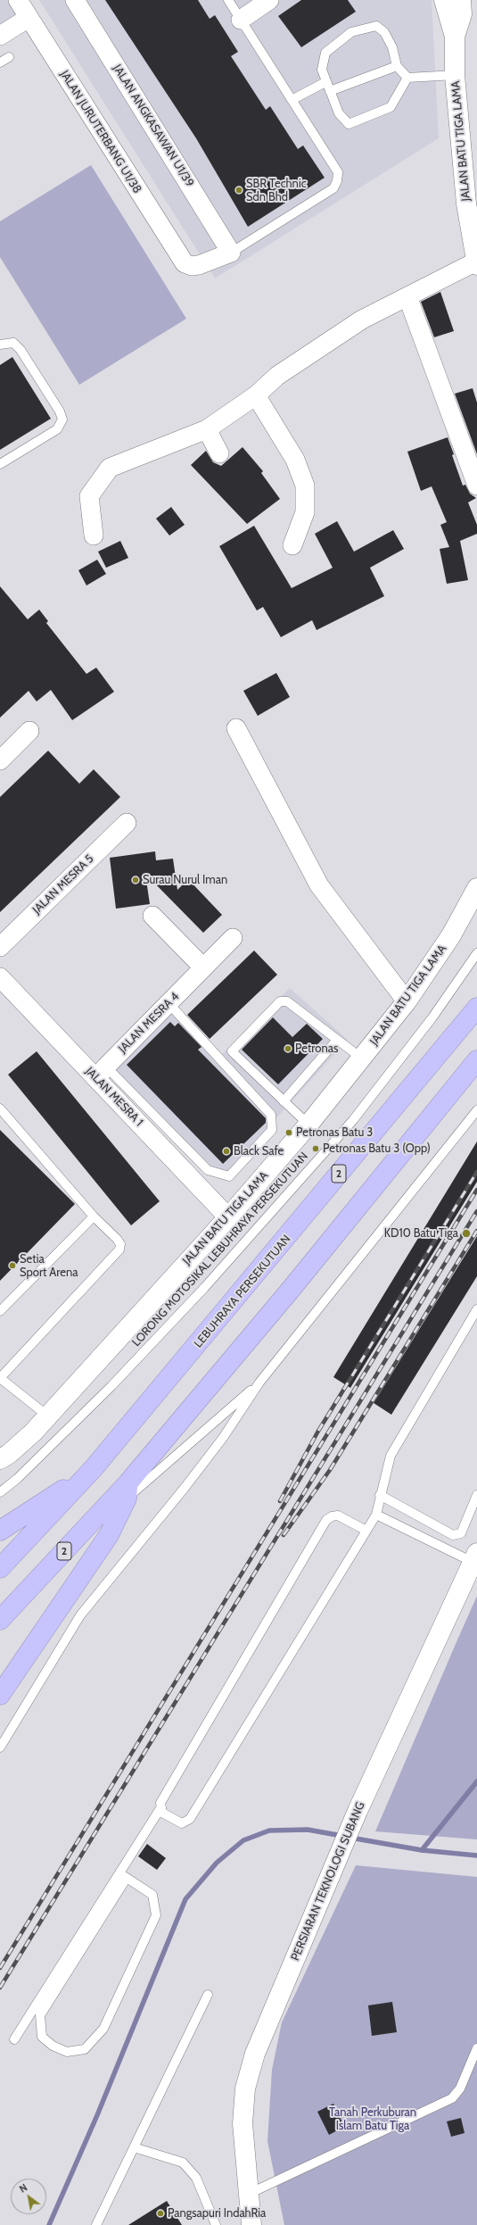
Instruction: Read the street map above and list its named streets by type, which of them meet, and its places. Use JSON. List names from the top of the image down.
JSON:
{
  "streets": {
    "highway": ["2", "LEBUHRAYA PERSEKUTUAN"],
    "street": [
      "JALAN ANGKASAWAN U1/39",
      "JALAN JURUTERBANG U1/38",
      "JALAN BATU TIGA LAMA",
      "JALAN MESRA 5",
      "JALAN MESRA 4",
      "JALAN MESRA 1",
      "PERSIARAN TEKNOLOGI SUBANG"
    ],
    "lane": ["LORONG MOTOSIKAL LEBUHRAYA PERSEKUTUAN"]
  },
  "crossings": [
    ["JALAN ANGKASAWAN U1/39", "JALAN JURUTERBANG U1/38"],
    ["JALAN BATU TIGA LAMA", "JALAN MESRA 1"],
    ["JALAN MESRA 4", "JALAN MESRA 1"]
  ],
  "parks": ["Tanah Perkuburan Islam Batu Tiga"],
  "places": [
    "SBR Technic Sdn Bhd",
    "Surau Nurul Iman",
    "Petronas",
    "Petronas Batu 3",
    "Petronas Batu 3 (Opp)",
    "Black Safe",
    "KD10 Batu Tiga",
    "Setia Sport Arena",
    "Pangsapuri IndahRia"
  ],
  "north": "top left"
}
